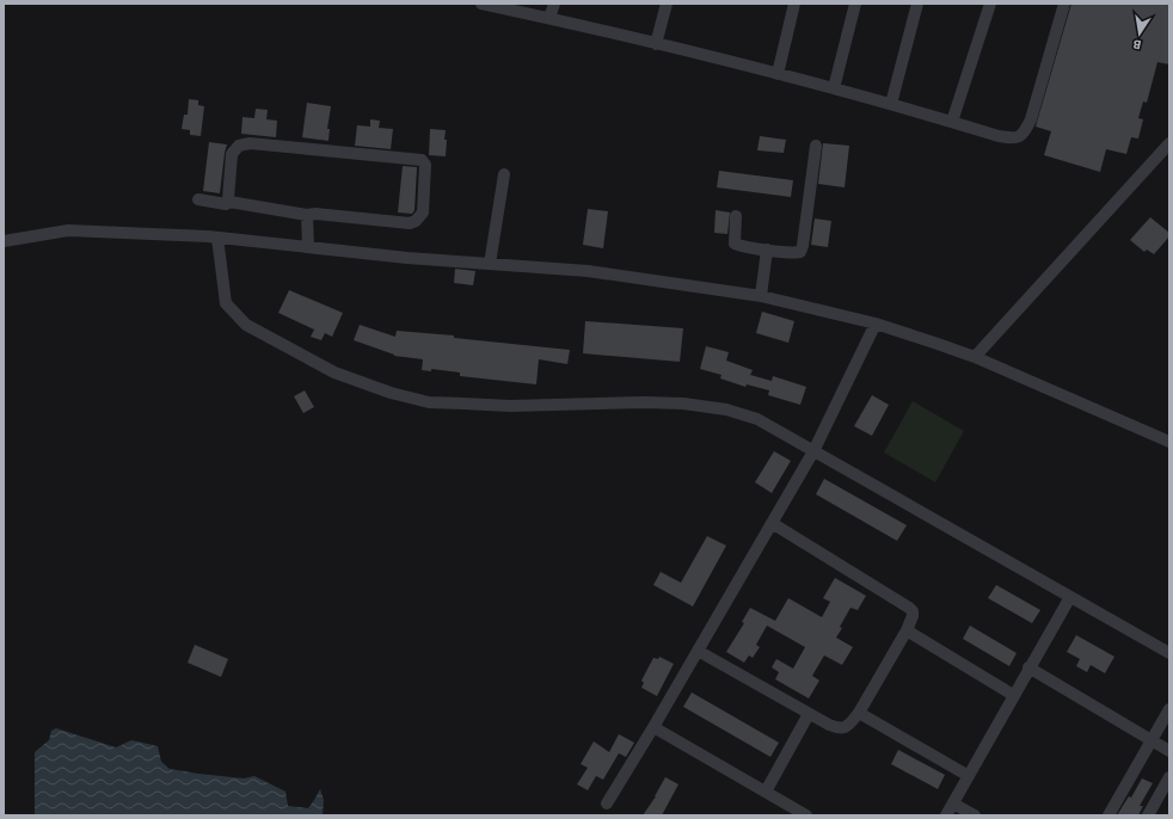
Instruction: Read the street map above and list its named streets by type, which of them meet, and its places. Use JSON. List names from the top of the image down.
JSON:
{
  "north": "bottom"
}
